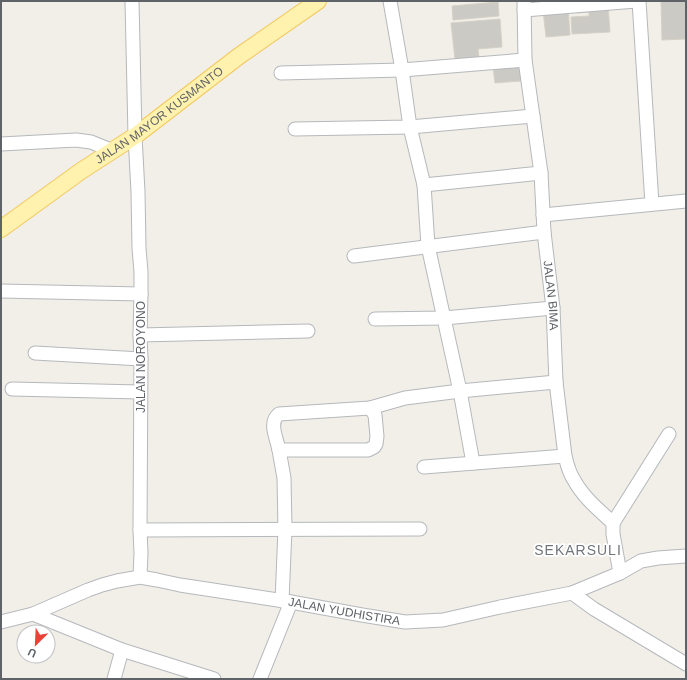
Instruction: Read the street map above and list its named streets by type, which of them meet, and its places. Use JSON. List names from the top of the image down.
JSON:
{
  "streets": {
    "main road": ["JALAN MAYOR KUSMANTO"],
    "street": ["JALAN BIMA", "JALAN NOROYONO", "JALAN YUDHISTIRA"]
  },
  "crossings": [
    ["JALAN MAYOR KUSMANTO", "JALAN NOROYONO"],
    ["JALAN NOROYONO", "JALAN YUDHISTIRA"]
  ],
  "districts": ["SEKARSULI"],
  "north": "bottom left"
}
